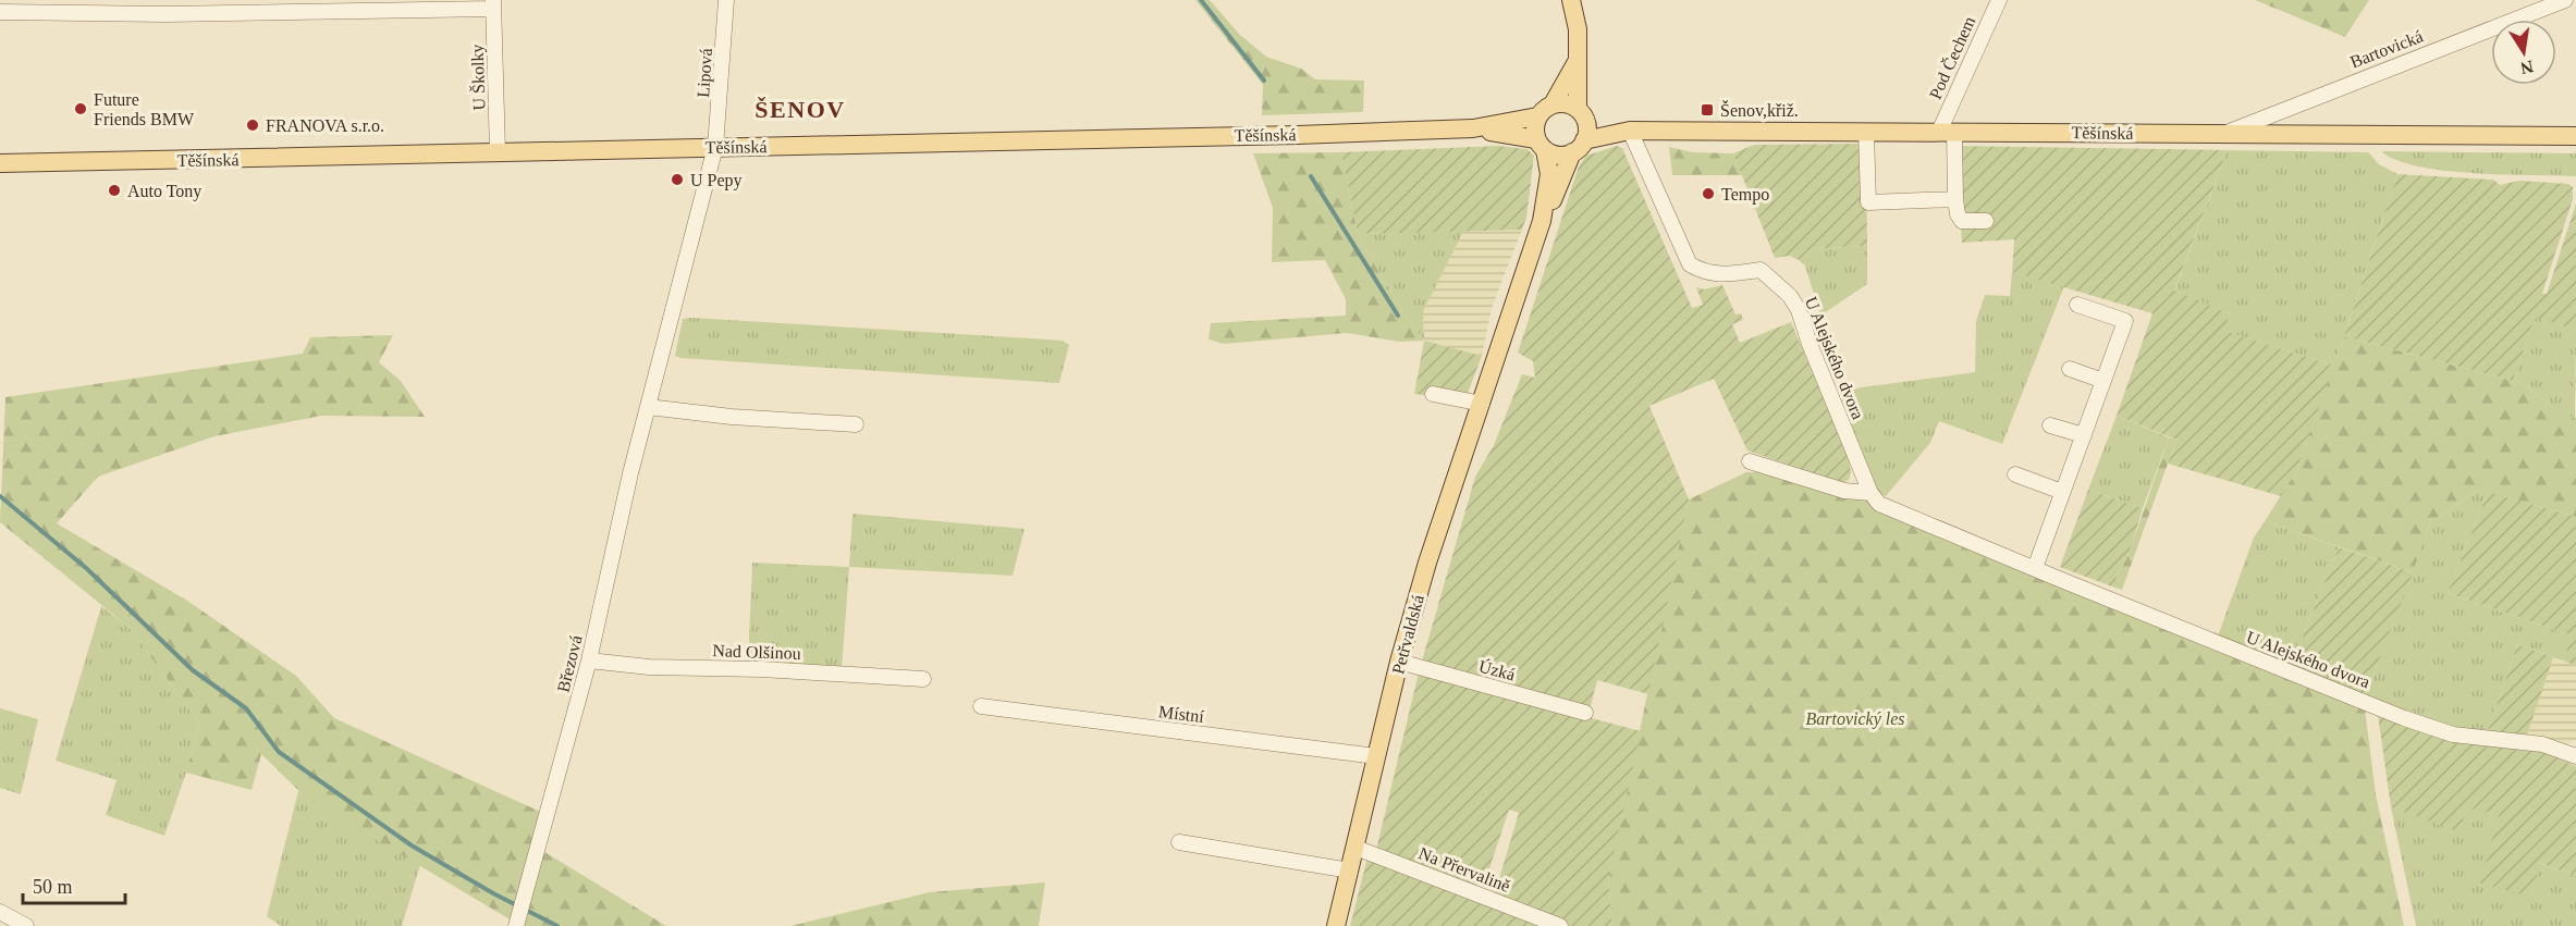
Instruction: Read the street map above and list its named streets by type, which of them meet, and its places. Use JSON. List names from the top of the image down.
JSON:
{
  "streets": {
    "main road": ["Těšínská", "Petřvaldská"],
    "street": [
      "Bartovická",
      "Pod Čechem",
      "Lipová",
      "U Školky",
      "U Alejského dvora",
      "Nad Olšinou",
      "Březová",
      "Úzká",
      "Místní",
      "Na Přervalině"
    ]
  },
  "crossings": [
    ["Bartovická", "Těšínská"],
    ["Pod Čechem", "Těšínská"],
    ["Lipová", "Těšínská"],
    ["Lipová", "Březová"],
    ["U Školky", "Těšínská"],
    ["Těšínská", "U Alejského dvora"],
    ["Těšínská", "Petřvaldská"],
    ["Těšínská", "Březová"],
    ["Petřvaldská", "Úzká"],
    ["Petřvaldská", "Místní"],
    ["Petřvaldská", "Na Přervalině"],
    ["Nad Olšinou", "Březová"]
  ],
  "districts": ["ŠENOV"],
  "parks": ["Bartovický les"],
  "places": {
    "other": [
      "Future Friends BMW",
      "FRANOVA s.r.o.",
      "U Pepy",
      "Auto Tony",
      "Tempo"
    ],
    "transit": ["Šenov,křiž."]
  },
  "scale_bar": "50 m",
  "north": "bottom"
}
